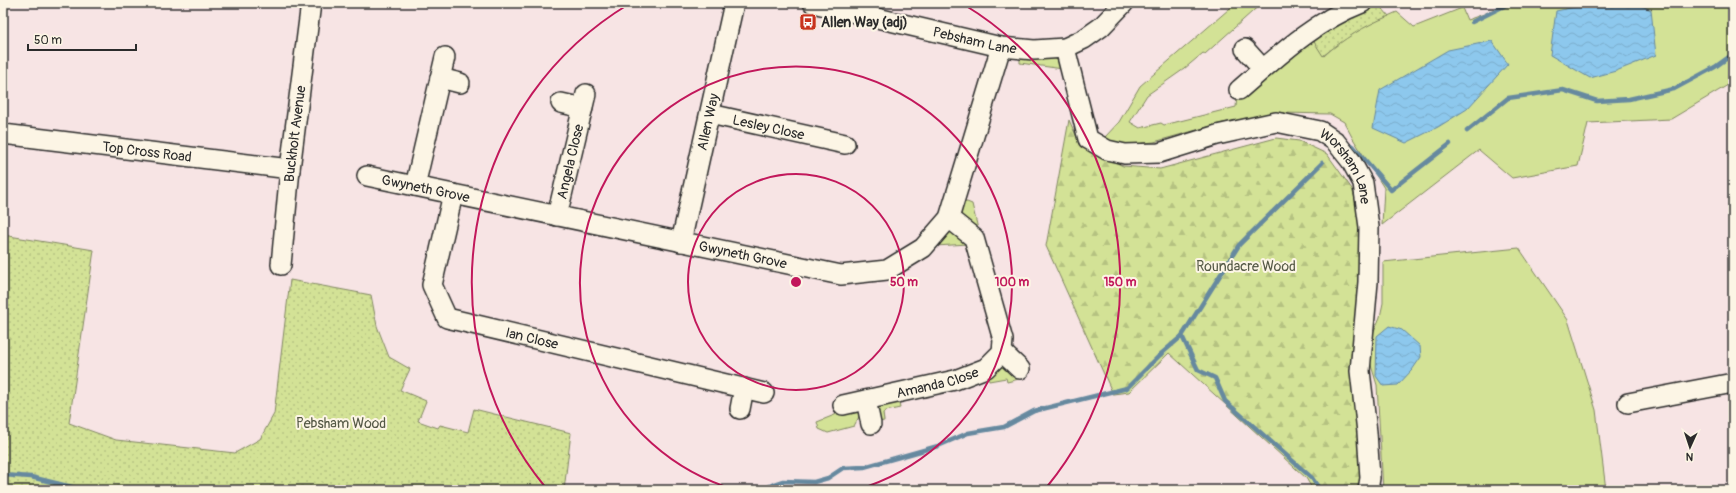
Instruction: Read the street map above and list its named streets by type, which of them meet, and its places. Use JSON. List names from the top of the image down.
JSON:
{
  "streets": {
    "street": [
      "Pebsham Lane",
      "Allen Way",
      "Lesley Close",
      "Buckholt Avenue",
      "Top Cross Road",
      "Angela Close",
      "Worsham Lane",
      "Gwyneth Grove",
      "Ian Close",
      "Amanda Close"
    ]
  },
  "crossings": [
    ["Pebsham Lane", "Worsham Lane"],
    ["Pebsham Lane", "Gwyneth Grove"],
    ["Allen Way", "Lesley Close"],
    ["Allen Way", "Gwyneth Grove"],
    ["Buckholt Avenue", "Top Cross Road"],
    ["Angela Close", "Gwyneth Grove"],
    ["Gwyneth Grove", "Ian Close"]
  ],
  "parks": ["Roundacre Wood", "Pebsham Wood"],
  "places": {
    "bus stop": ["Allen Way (adj)"]
  },
  "scale_bar": "50 m",
  "north": "bottom",
  "rings": ["50 m", "100 m", "150 m"]
}
